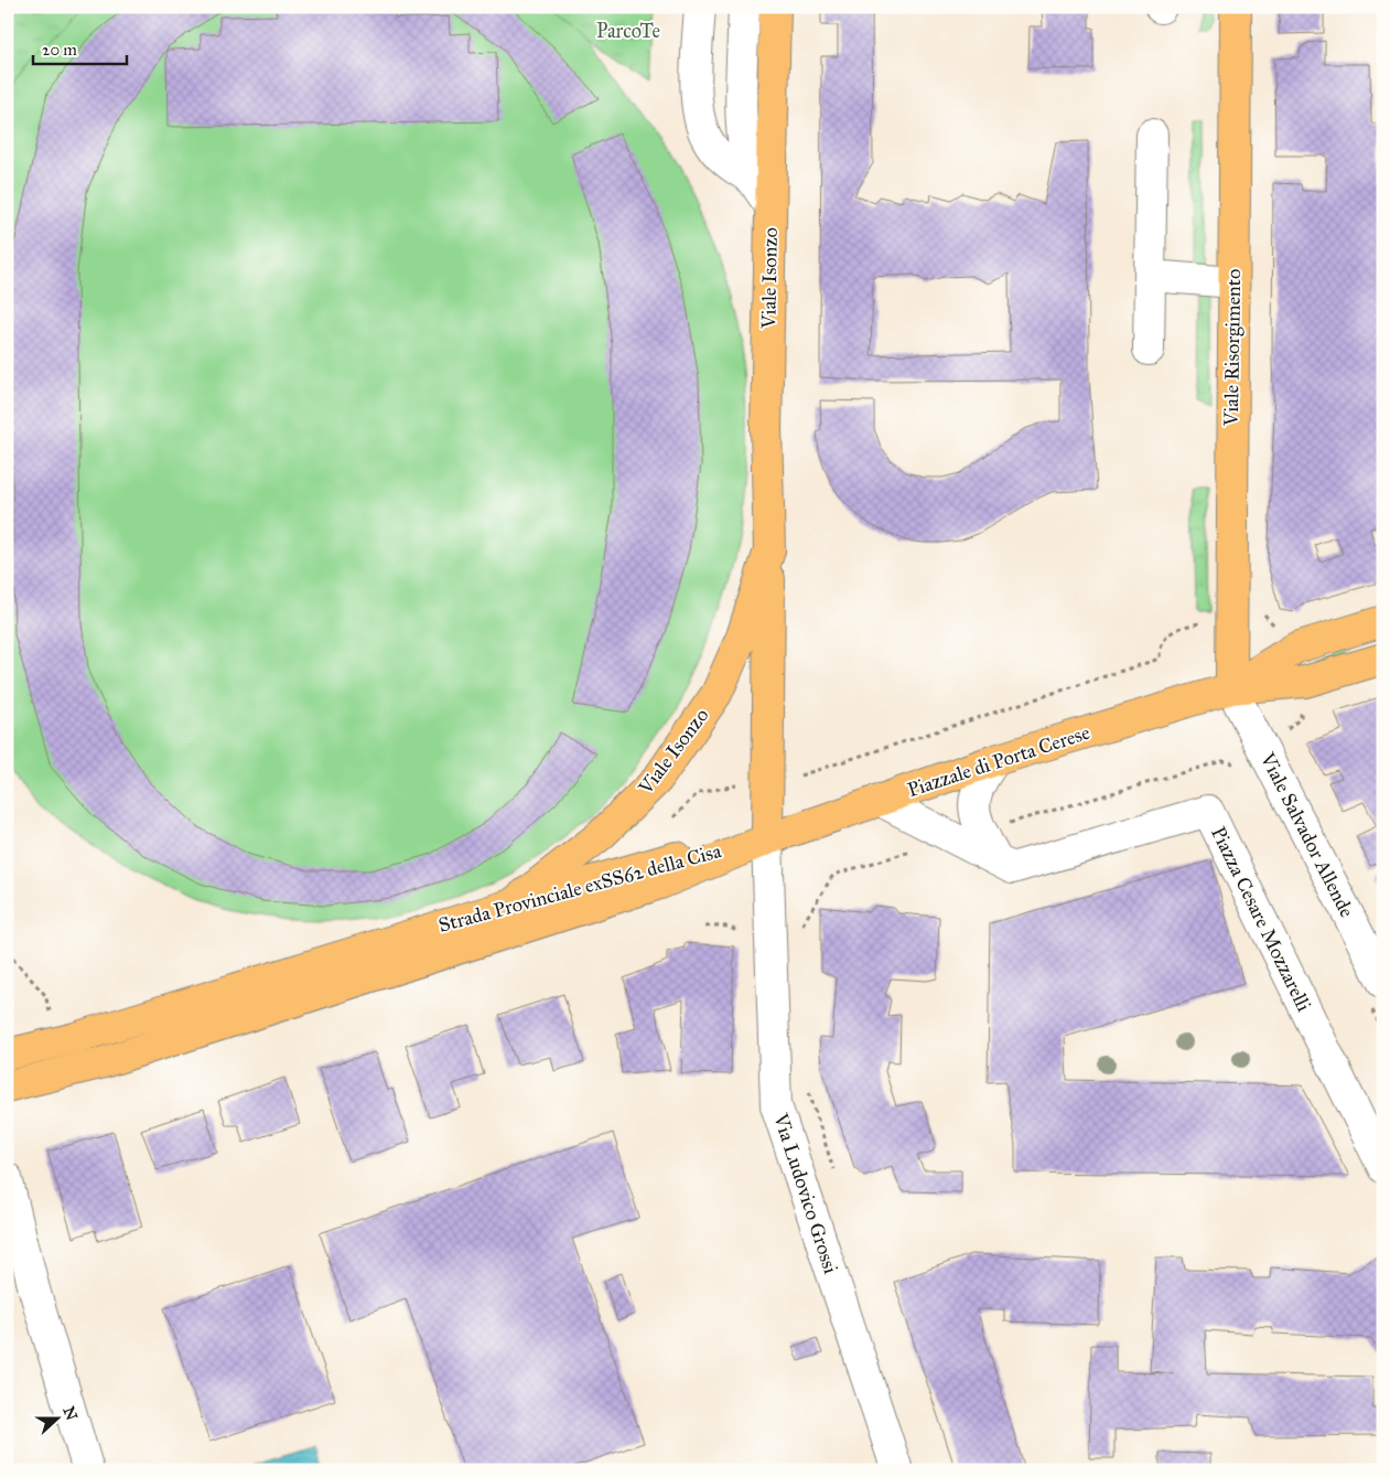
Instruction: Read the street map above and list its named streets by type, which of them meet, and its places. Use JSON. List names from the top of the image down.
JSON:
{
  "streets": {
    "main road": [
      "Viale Isonzo",
      "Viale Risorgimento",
      "Piazzale di Porta Cerese",
      "Strada Provinciale exSS62 della Cisa"
    ],
    "street": ["Viale Salvador Allende", "Piazza Cesare Mozzarelli", "Via Ludovico Grossi"]
  },
  "crossings": [
    ["Viale Isonzo", "Piazzale di Porta Cerese"],
    ["Viale Isonzo", "Strada Provinciale exSS62 della Cisa"],
    ["Viale Isonzo", "Via Ludovico Grossi"],
    ["Viale Risorgimento", "Piazzale di Porta Cerese"],
    ["Viale Risorgimento", "Viale Salvador Allende"],
    ["Piazzale di Porta Cerese", "Viale Salvador Allende"],
    ["Piazzale di Porta Cerese", "Strada Provinciale exSS62 della Cisa"],
    ["Piazzale di Porta Cerese", "Piazza Cesare Mozzarelli"],
    ["Piazzale di Porta Cerese", "Via Ludovico Grossi"],
    ["Strada Provinciale exSS62 della Cisa", "Via Ludovico Grossi"]
  ],
  "parks": ["ParcoTe"],
  "scale_bar": "20 m",
  "north": "right"
}
